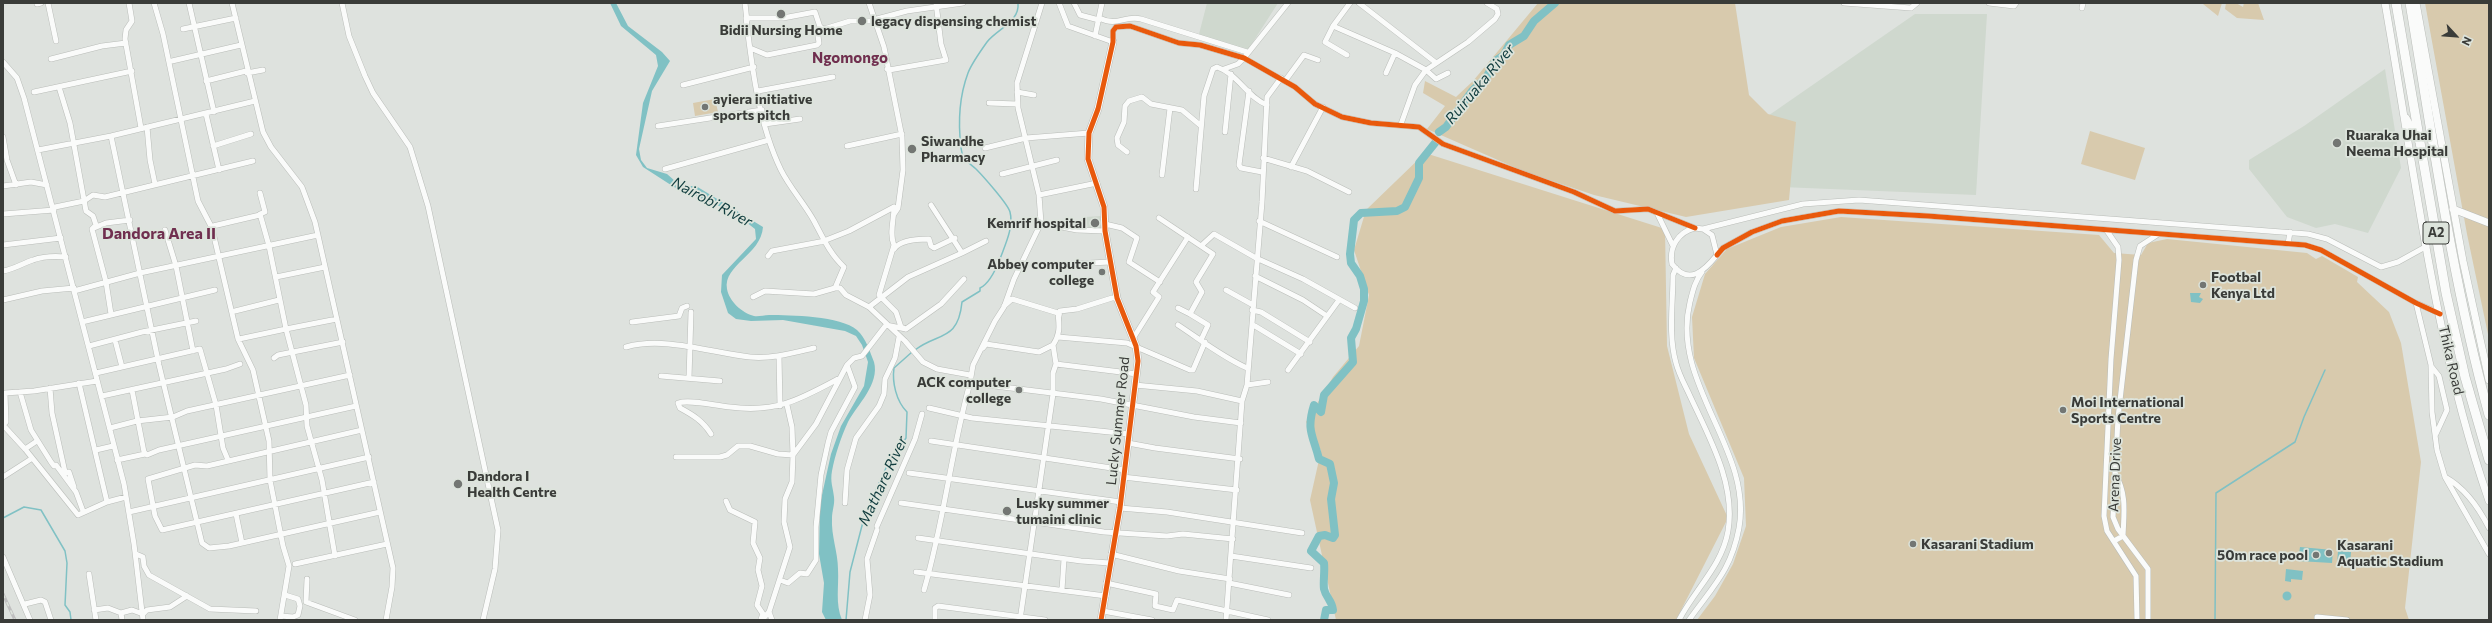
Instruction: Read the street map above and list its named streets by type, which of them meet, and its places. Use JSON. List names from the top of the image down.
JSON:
{
  "streets": {
    "highway": ["A2", "Thika Road"],
    "main road": ["Lucky Summer Road"],
    "street": ["Arena Drive"]
  },
  "districts": ["Ngomongo", "Dandora Area II"],
  "water": ["Ruiruaka River", "Nairobi River", "Mathare River"],
  "places": [
    "Bidii Nursing Home",
    "legacy dispensing chemist",
    "ayiera initiative sports pitch",
    "Ruaraka Uhai Neema Hospital",
    "Siwandhe Pharmacy",
    "Kemrif hospital",
    "Abbey computer college",
    "Footbal Kenya Ltd",
    "ACK computer college",
    "Moi International Sports Centre",
    "Dandora I Health Centre",
    "Lusky summer tumaini clinic",
    "Kasarani Stadium",
    "Kasarani Aquatic Stadium",
    "50m race pool"
  ],
  "north": "bottom right"
}
